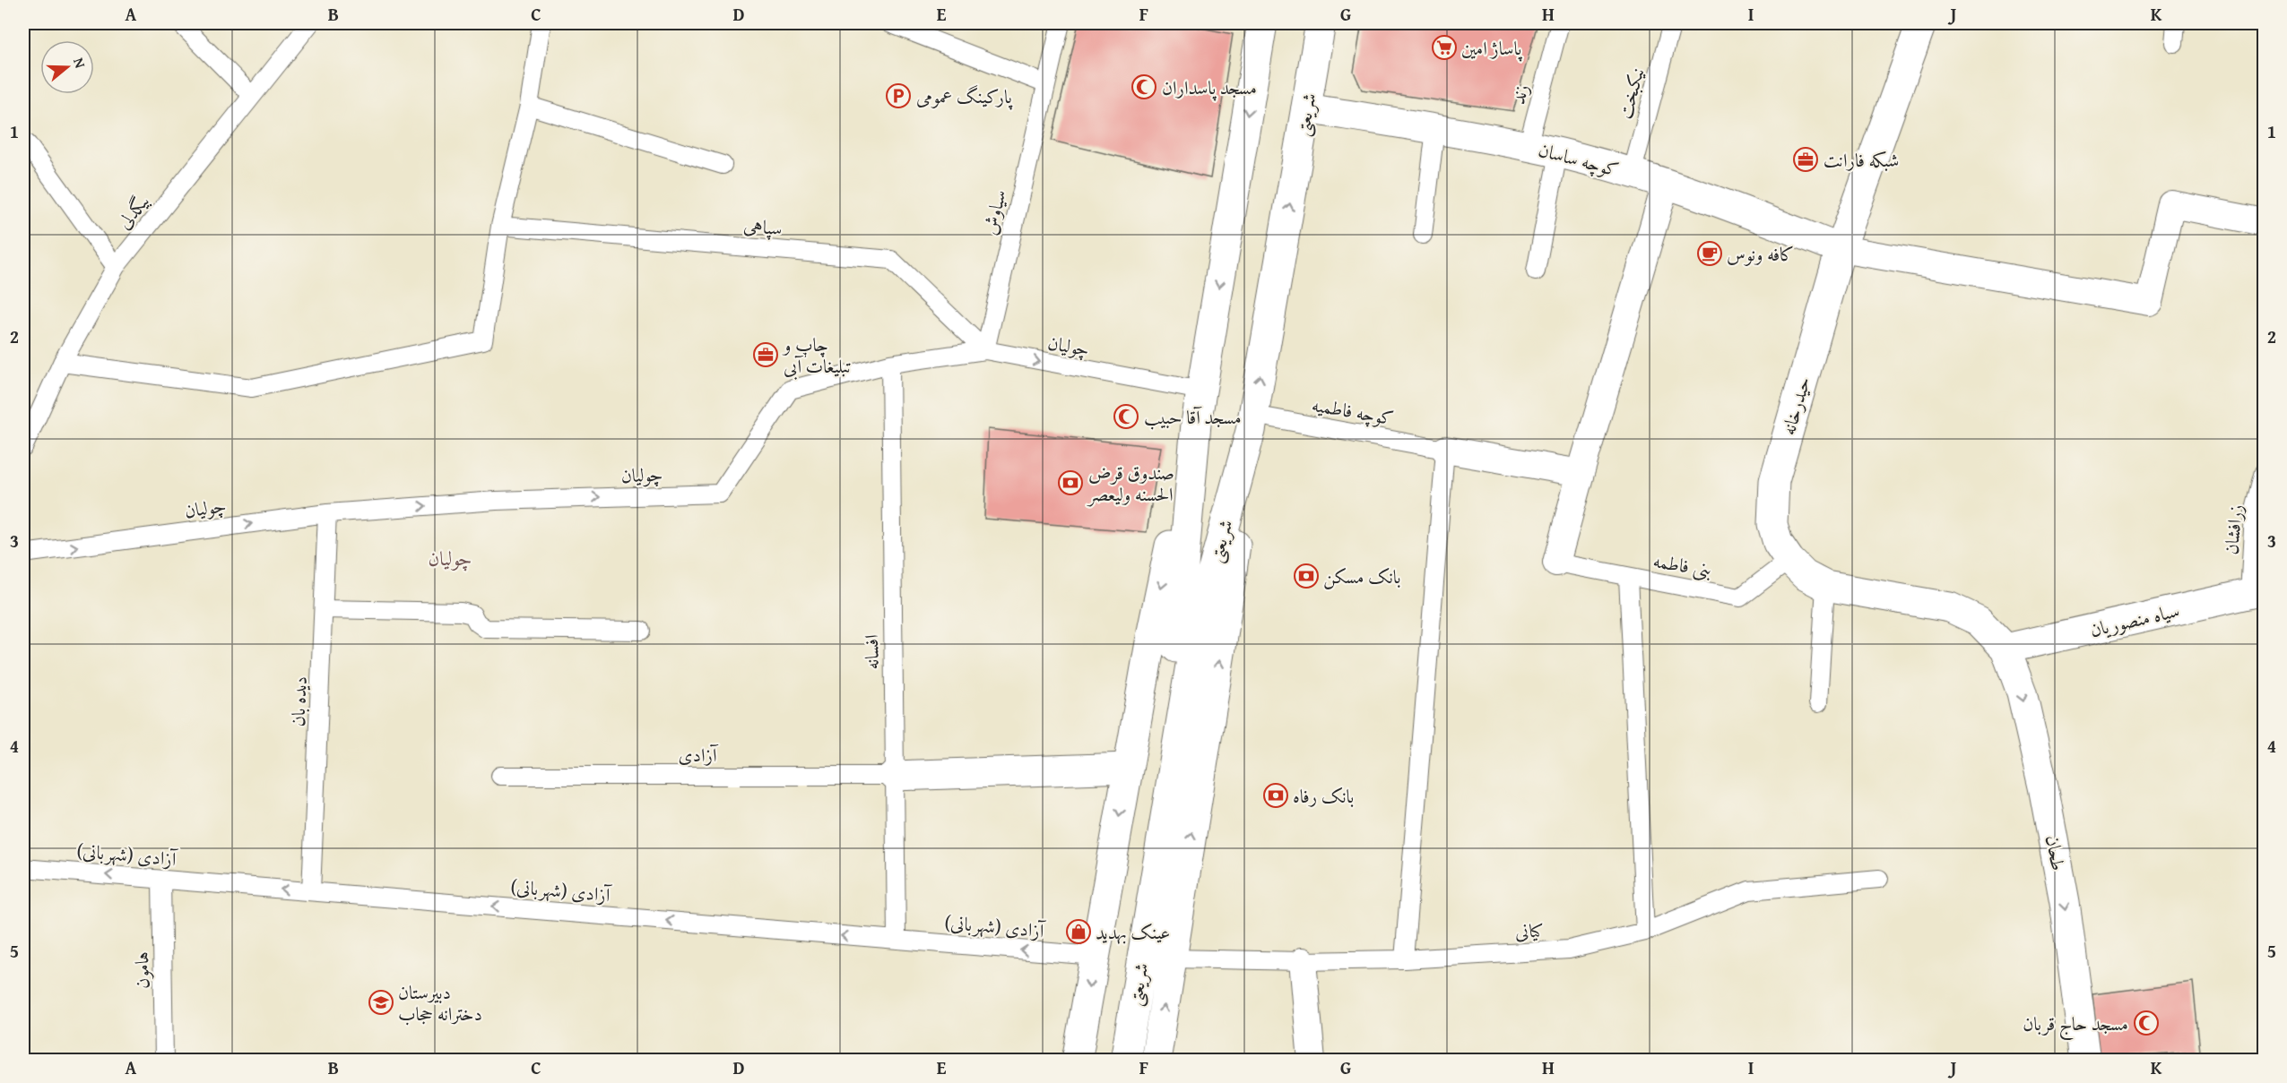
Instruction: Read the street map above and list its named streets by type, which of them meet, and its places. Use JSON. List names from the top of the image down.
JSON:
{
  "streets": {
    "main road": [
      "شریعتی",
      "کوچه ساسان",
      "حیدرخانه",
      "سیاه منصوریان",
      "طحان"
    ],
    "lane": [
      "نیکبخت",
      "زند",
      "بیگدلی",
      "سیاوش",
      "سپاهی",
      "چولیان",
      "کوچه فاطمیه",
      "زرافشان",
      "بنی فاطمه",
      "افسانه",
      "دیده بان",
      "آزادی",
      "آزادی (شهربانی)",
      "کیانی",
      "هامون"
    ]
  },
  "crossings": [
    ["نیکبخت", "کوچه ساسان"],
    ["زند", "کوچه ساسان"],
    ["شریعتی", "کوچه ساسان"],
    ["شریعتی", "چولیان"],
    ["شریعتی", "کوچه فاطمیه"],
    ["کوچه ساسان", "حیدرخانه"],
    ["سیاوش", "سپاهی"],
    ["سیاوش", "چولیان"],
    ["سپاهی", "چولیان"],
    ["چولیان", "افسانه"],
    ["چولیان", "دیده بان"],
    ["حیدرخانه", "بنی فاطمه"],
    ["حیدرخانه", "سیاه منصوریان"],
    ["حیدرخانه", "طحان"],
    ["زرافشان", "سیاه منصوریان"],
    ["سیاه منصوریان", "طحان"],
    ["افسانه", "آزادی"],
    ["افسانه", "آزادی (شهربانی)"],
    ["دیده بان", "آزادی (شهربانی)"],
    ["آزادی (شهربانی)", "هامون"]
  ],
  "one_way": ["چولیان", "طحان", "آزادی (شهربانی)"],
  "districts": ["چولیان"],
  "places": {
    "supermarket": ["پاساژ امین"],
    "mosque": ["مسجد پاسداران", "مسجد آقا حبیب", "مسجد حاج قربان"],
    "parking": ["پارکینگ عمومی"],
    "office": ["شبکه فارانت", "چاپ و تبلیغات آبی"],
    "cafe": ["کافه ونوس"],
    "bank": ["صندوق قرض الحسنه ولیعصر", "بانک مسکن", "بانک رفاه"],
    "shop": ["عینک بهدید"],
    "school or university": ["دبیرستان دخترانه حجاب"]
  },
  "north": "right",
  "grid": {
    "columns": [
      "A",
      "B",
      "C",
      "D",
      "E",
      "F",
      "G",
      "H",
      "I",
      "J",
      "K"
    ],
    "rows": [
      "1",
      "2",
      "3",
      "4",
      "5"
    ]
  }
}
